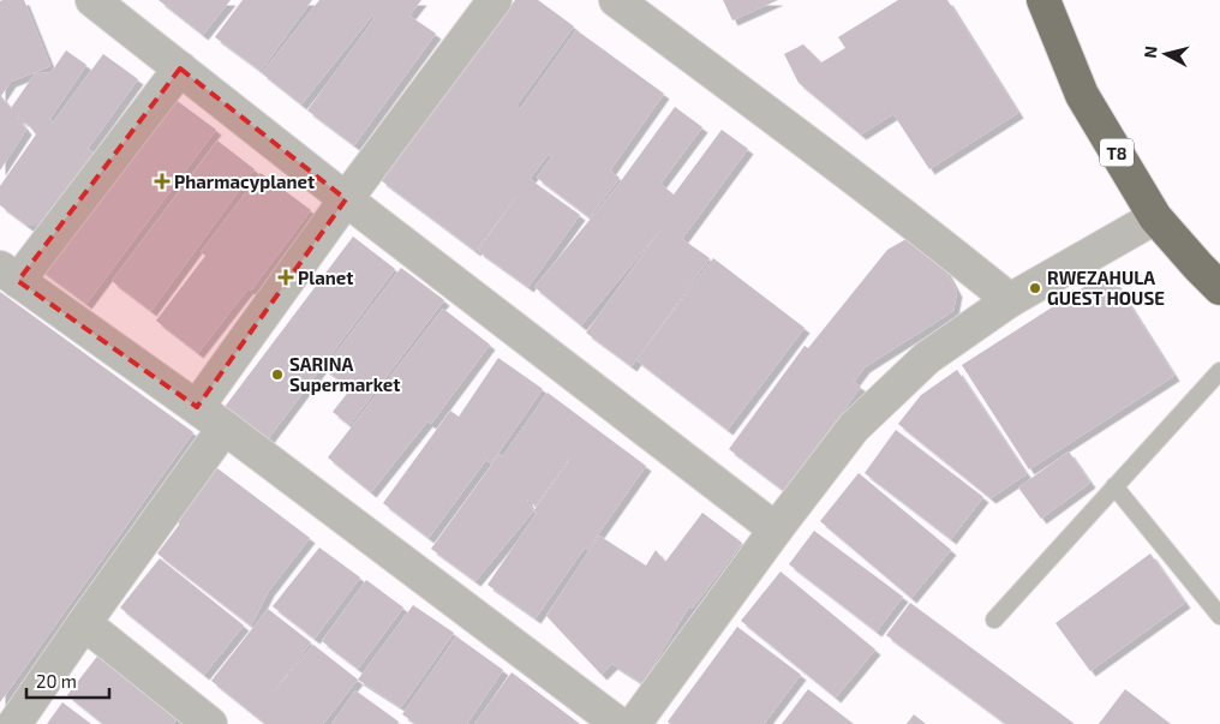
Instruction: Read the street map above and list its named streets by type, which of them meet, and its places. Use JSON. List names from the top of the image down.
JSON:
{
  "streets": {
    "highway": ["T8"]
  },
  "places": {
    "health": ["Pharmacyplanet", "Planet"],
    "other": ["RWEZAHULA GUEST HOUSE", "SARINA Supermarket"]
  },
  "scale_bar": "20 m",
  "north": "left"
}
